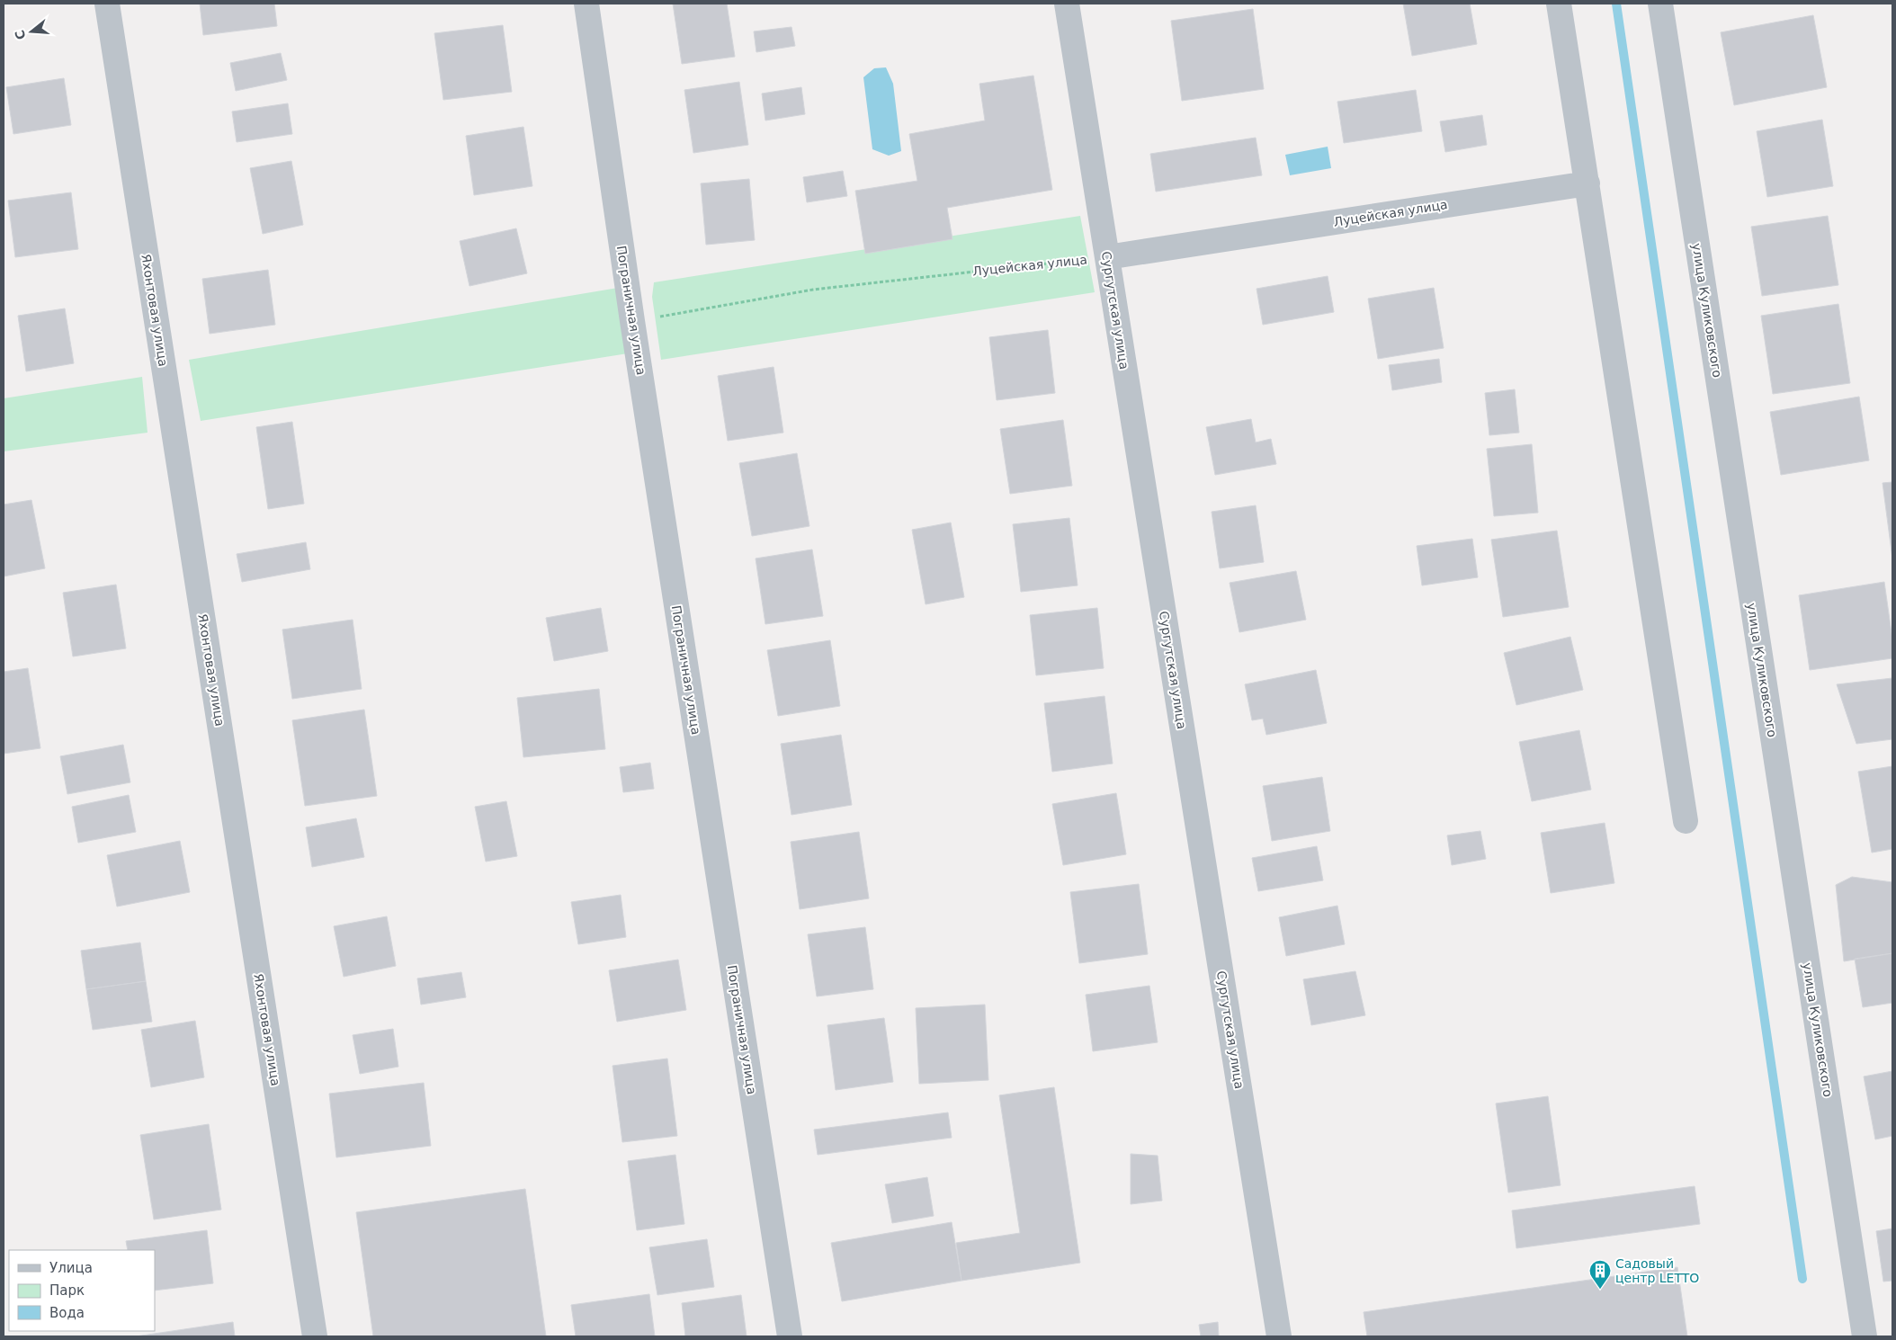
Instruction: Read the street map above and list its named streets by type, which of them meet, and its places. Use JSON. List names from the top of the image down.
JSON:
{
  "streets": {
    "street": [
      "Луцейская улица",
      "Яхонтовая улица",
      "Пограничная улица",
      "Сургутская улица",
      "улица Куликовского"
    ]
  },
  "crossings": [
    ["Луцейская улица", "Пограничная улица"],
    ["Луцейская улица", "Сургутская улица"]
  ],
  "places": {
    "building": ["Садовый центр LETTO"]
  },
  "legend": ["Улица", "Парк", "Вода"],
  "north": "left"
}
